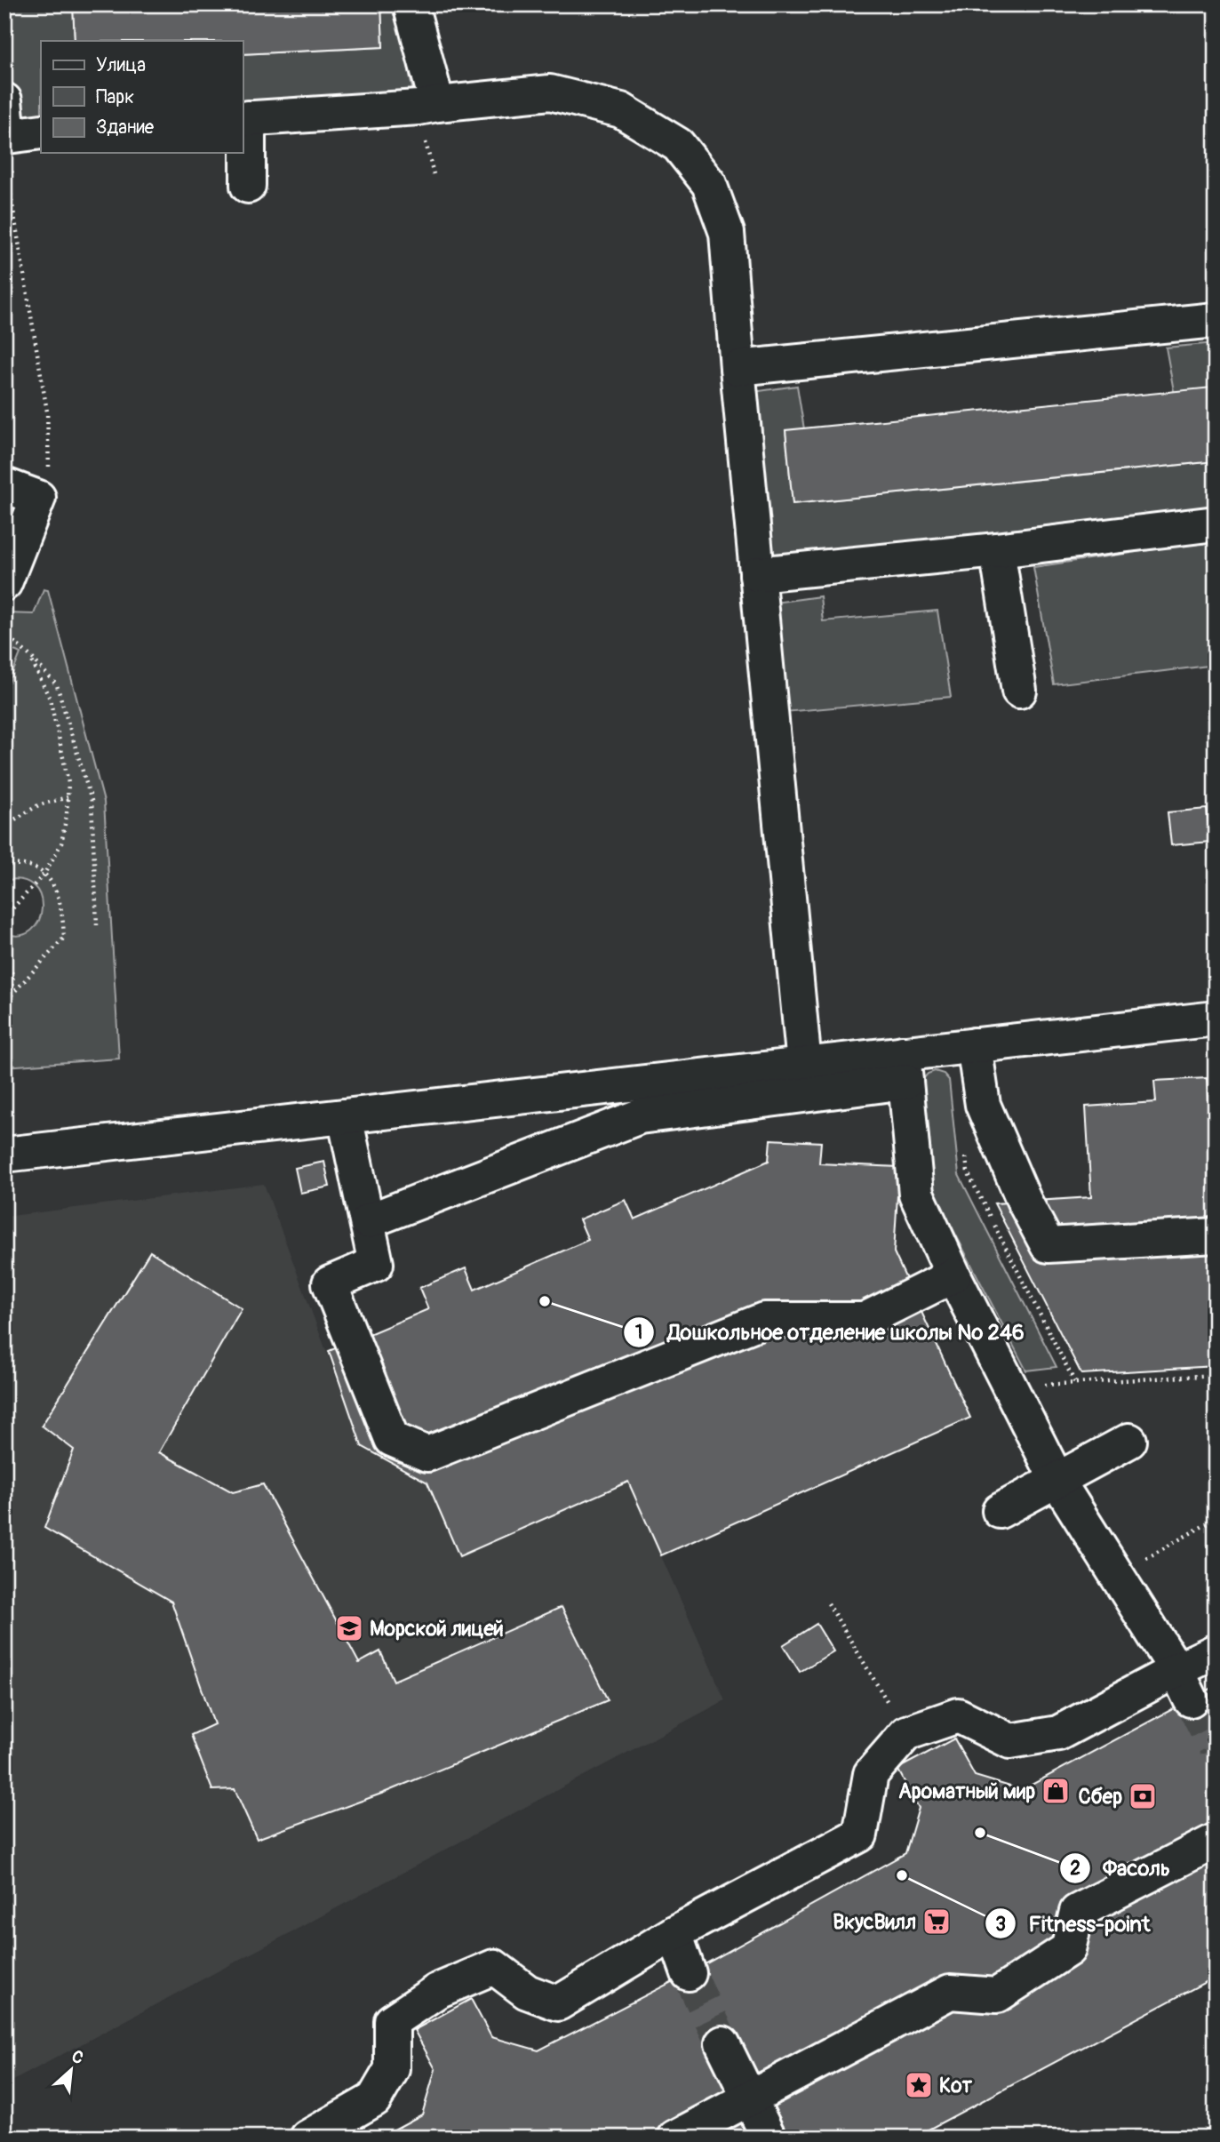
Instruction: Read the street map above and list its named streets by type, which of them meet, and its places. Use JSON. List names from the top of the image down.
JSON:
{
  "places": {
    "other": ["Дошкольное отделение школы № 246", "Фасоль", "Fitness-point"],
    "school or university": ["Морской лицей"],
    "shop": ["Ароматный мир"],
    "bank": ["Сбер"],
    "supermarket": ["ВкусВилл"],
    "place": ["Кот"]
  },
  "legend": ["Улица", "Парк", "Здание"],
  "north": "top right"
}
